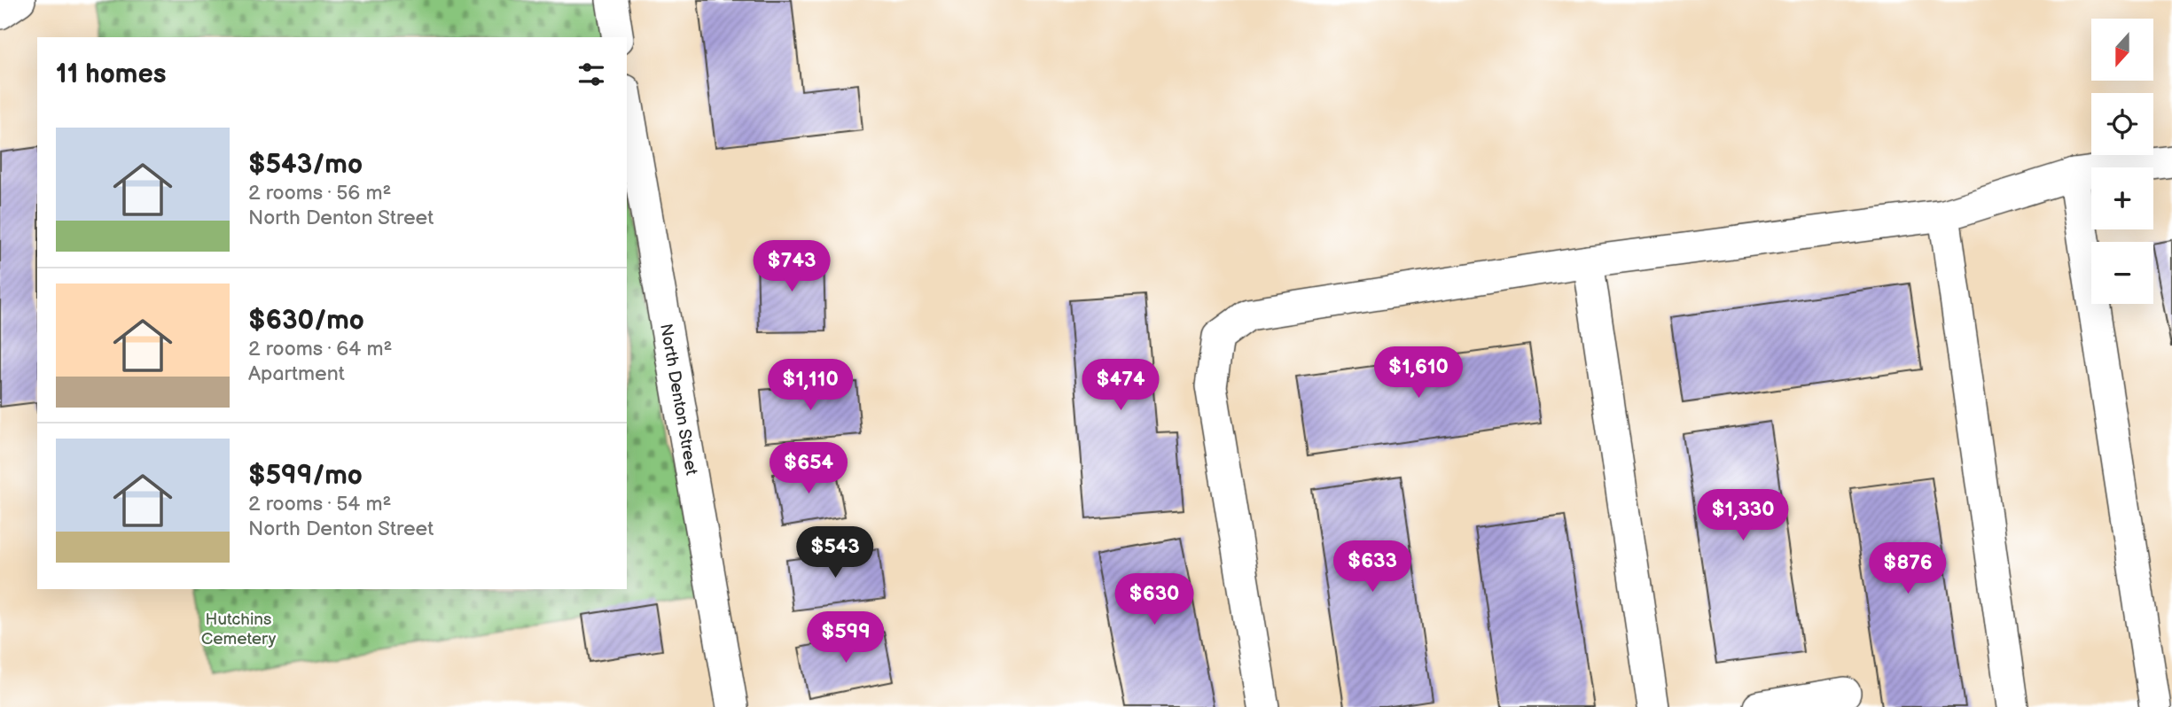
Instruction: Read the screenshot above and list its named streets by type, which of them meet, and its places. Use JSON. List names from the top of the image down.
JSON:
{
  "streets": {
    "street": ["North Denton Street"]
  },
  "parks": ["Hutchins Cemetery"],
  "north": "bottom",
  "page": {
    "map_buttons": ["+", "−"],
    "heading": "11 homes",
    "list": [
      {
        "name": "$543/mo",
        "note": "2 rooms · 56 m² · North Denton Street"
      },
      {
        "name": "$630/mo",
        "note": "2 rooms · 64 m² · Apartment"
      },
      {
        "name": "$599/mo",
        "note": "2 rooms · 54 m² · North Denton Street"
      }
    ],
    "price": [
      "$743",
      "$1,610",
      "$1,110",
      "$474",
      "$654",
      "$1,330",
      "$543",
      "$633",
      "$876",
      "$630",
      "$599"
    ]
  }
}
